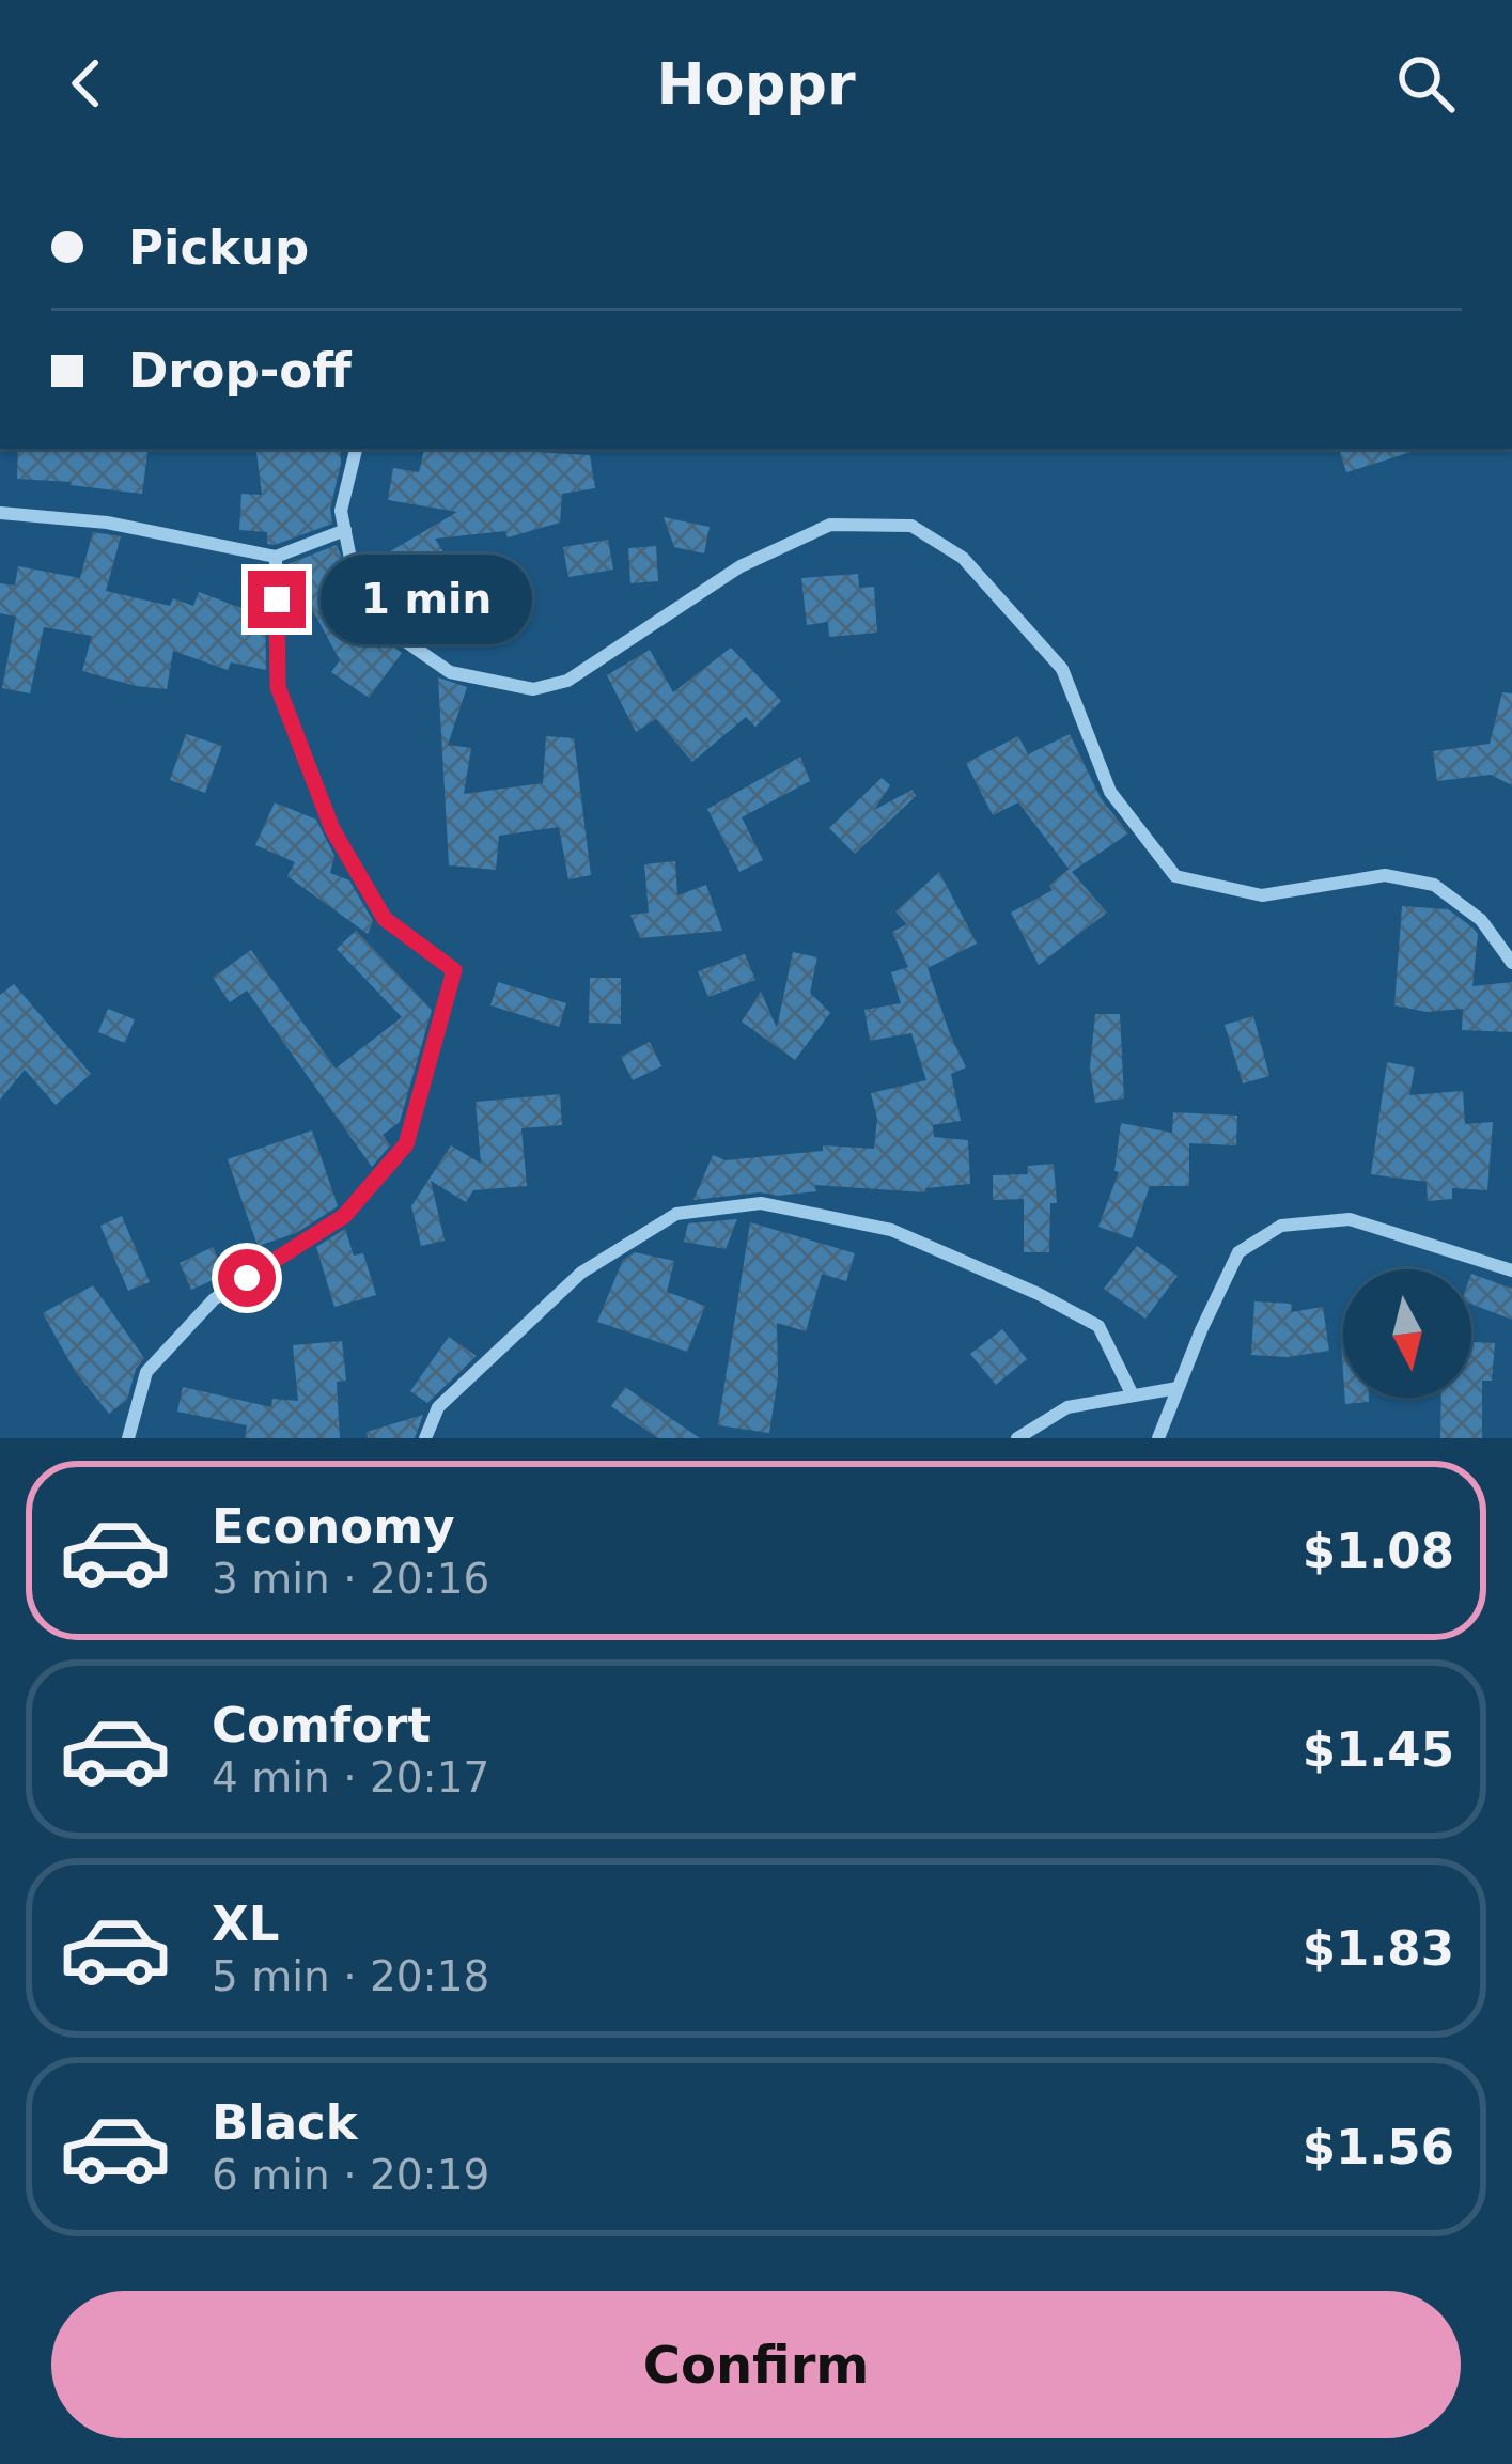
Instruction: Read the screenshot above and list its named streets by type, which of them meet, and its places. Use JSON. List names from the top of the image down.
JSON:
{
  "north": "bottom",
  "page": {
    "header": "Hoppr",
    "banner": ["Pickup", "Drop-off"],
    "bubble": "1 min",
    "list": [
      {
        "name": "Economy",
        "note": "3 min · 20:16",
        "value": "$1.08"
      },
      {
        "name": "Comfort",
        "note": "4 min · 20:17",
        "value": "$1.45"
      },
      {
        "name": "XL",
        "note": "5 min · 20:18",
        "value": "$1.83"
      },
      {
        "name": "Black",
        "note": "6 min · 20:19",
        "value": "$1.56"
      }
    ],
    "buttons": "Confirm"
  }
}
